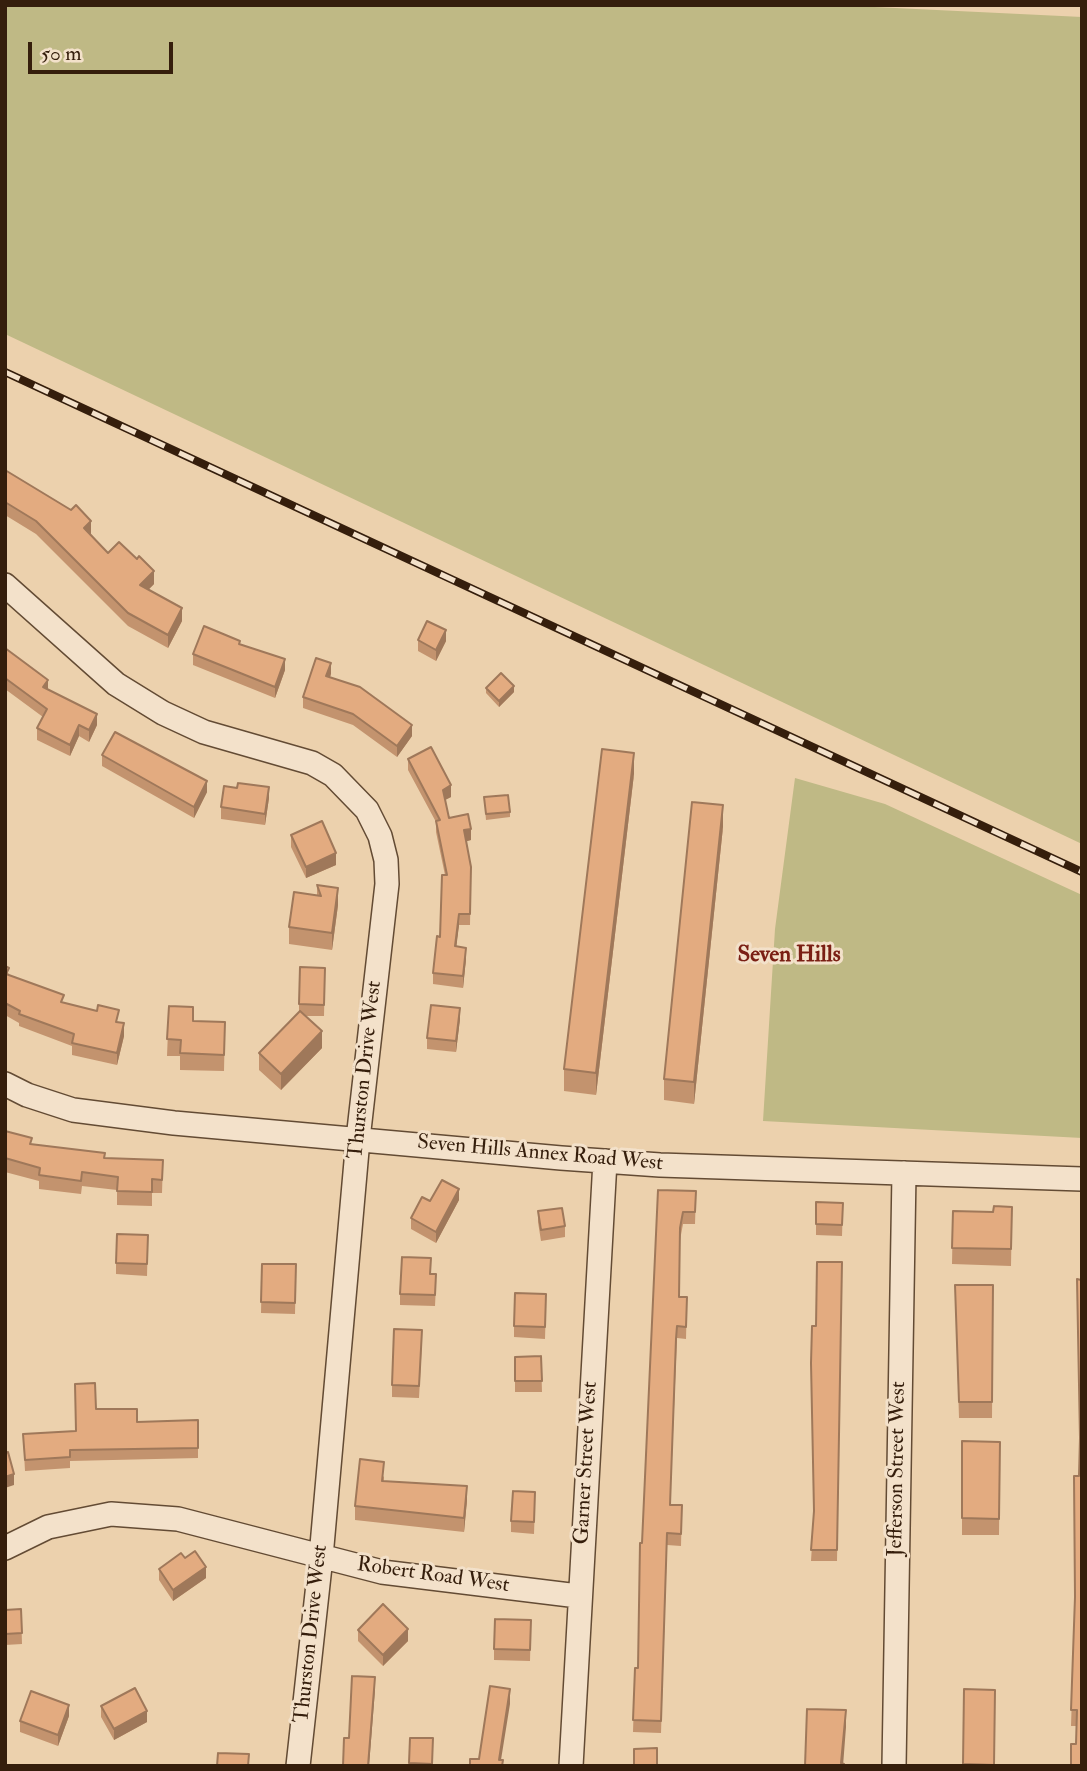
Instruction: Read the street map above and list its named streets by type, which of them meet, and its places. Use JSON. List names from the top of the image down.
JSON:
{
  "streets": {
    "street": [
      "Thurston Drive West",
      "Seven Hills Annex Road West",
      "Garner Street West",
      "Jefferson Street West",
      "Robert Road West"
    ]
  },
  "crossings": [
    ["Thurston Drive West", "Seven Hills Annex Road West"],
    ["Thurston Drive West", "Robert Road West"],
    ["Seven Hills Annex Road West", "Garner Street West"],
    ["Seven Hills Annex Road West", "Jefferson Street West"],
    ["Garner Street West", "Robert Road West"]
  ],
  "districts": ["Seven Hills"],
  "scale_bar": "50 m"
}
